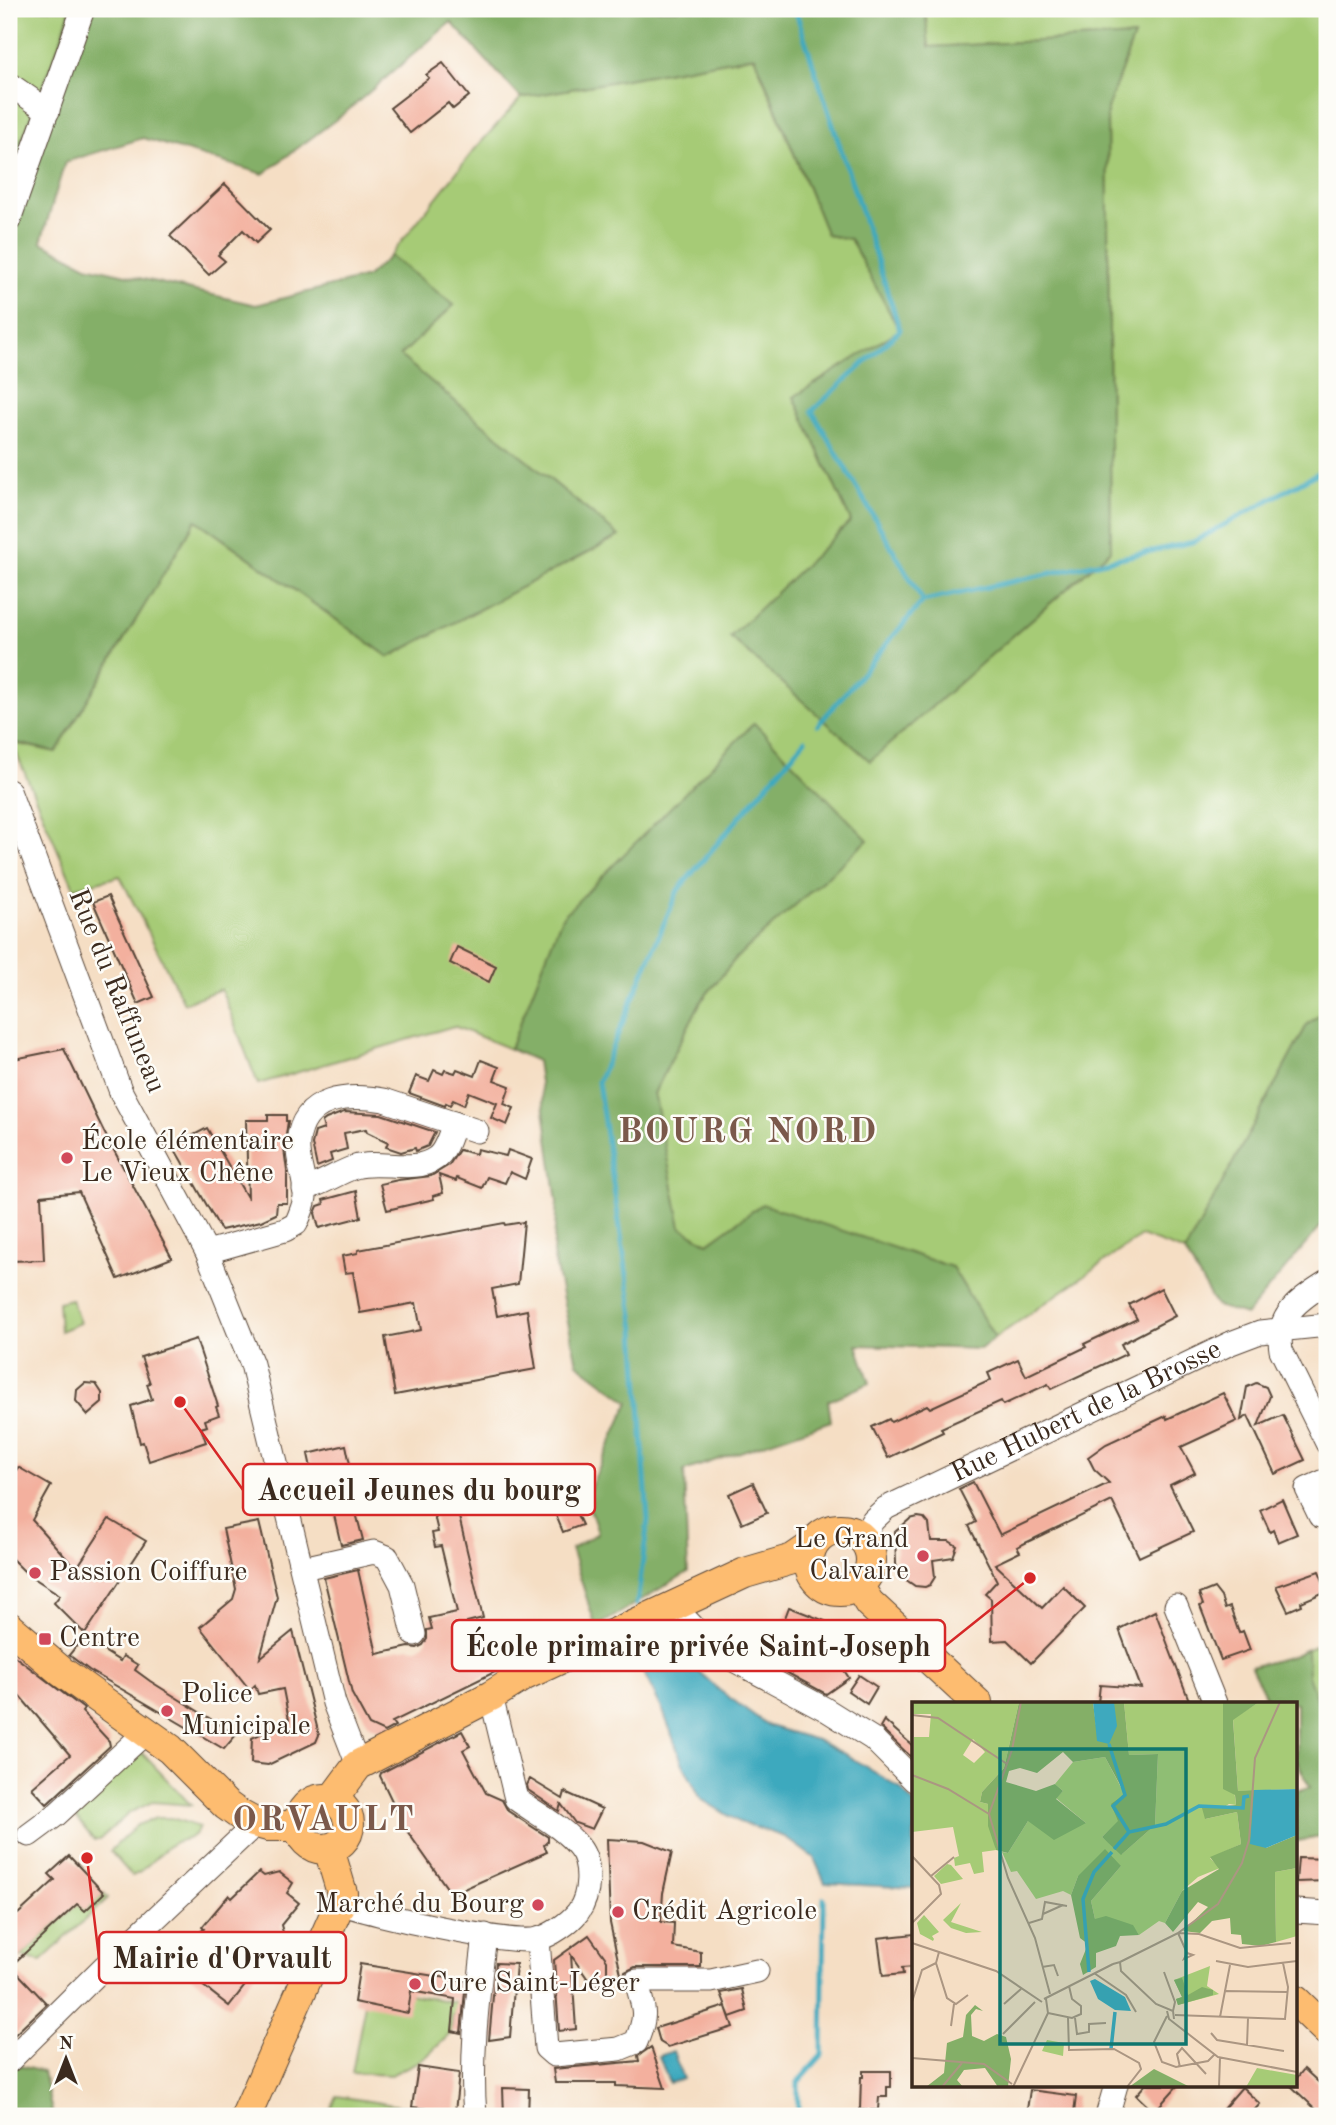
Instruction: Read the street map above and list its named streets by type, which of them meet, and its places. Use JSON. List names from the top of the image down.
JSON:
{
  "streets": {
    "street": ["Rue du Raffuneau", "Rue Hubert de la Brosse"]
  },
  "districts": ["BOURG NORD", "ORVAULT"],
  "places": {
    "other": [
      "École élémentaire Le Vieux Chêne",
      "Accueil Jeunes du bourg",
      "Le Grand Calvaire",
      "Passion Coiffure",
      "École primaire privée Saint-Joseph",
      "Police Municipale",
      "Mairie d'Orvault",
      "Marché du Bourg",
      "Crédit Agricole",
      "Cure Saint-Léger"
    ],
    "transit": ["Centre"]
  },
  "north": "top"
}
